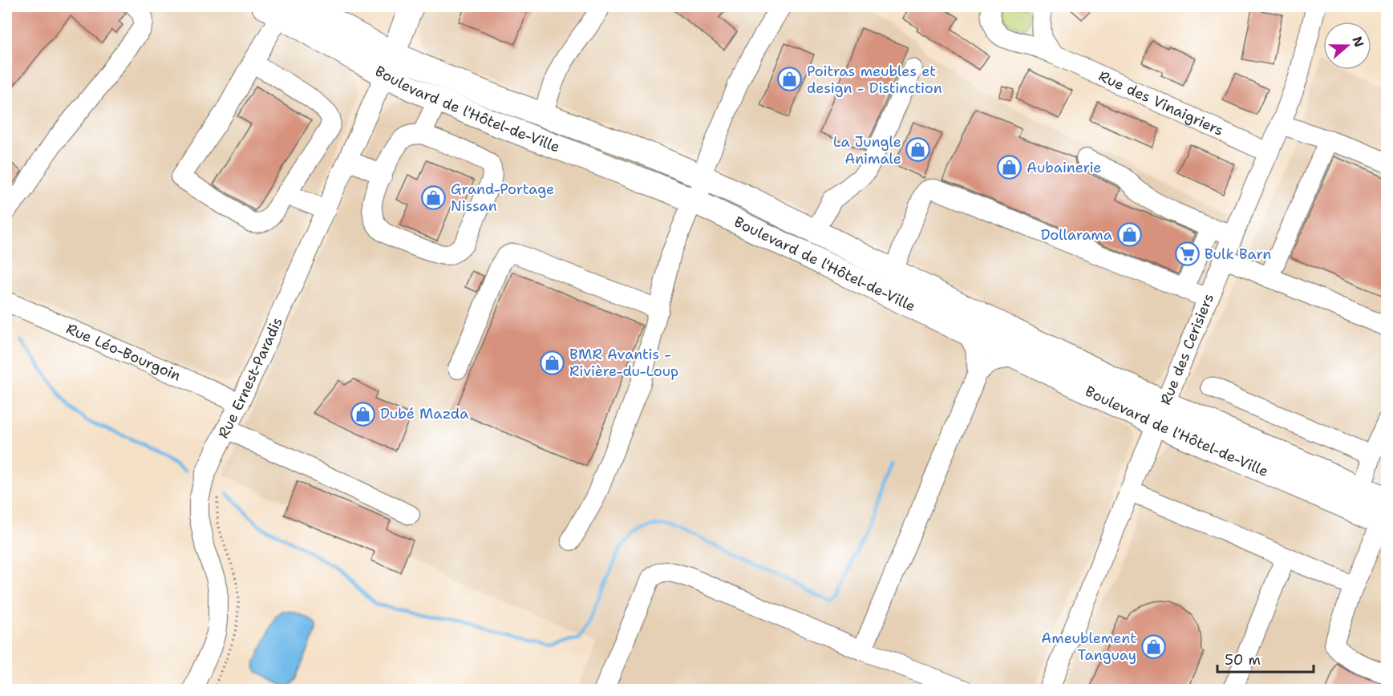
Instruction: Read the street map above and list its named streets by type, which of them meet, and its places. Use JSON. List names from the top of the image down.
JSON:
{
  "streets": {
    "main road": ["Boulevard de l'Hôtel-de-Ville"],
    "street": [
      "Rue des Vinaigriers",
      "Rue des Cerisiers",
      "Rue Léo-Bourgoin",
      "Rue Ernest-Paradis"
    ]
  },
  "crossings": [
    ["Rue des Vinaigriers", "Rue des Cerisiers"],
    ["Boulevard de l'Hôtel-de-Ville", "Rue des Cerisiers"],
    ["Boulevard de l'Hôtel-de-Ville", "Rue Ernest-Paradis"],
    ["Rue Léo-Bourgoin", "Rue Ernest-Paradis"]
  ],
  "places": {
    "shop": [
      "Poitras meubles et design - Distinction",
      "La Jungle Animale",
      "Aubainerie",
      "Grand-Portage Nissan",
      "Dollarama",
      "BMR Avantis - Rivière-du-Loup",
      "Dubé Mazda",
      "Ameublement Tanguay"
    ],
    "supermarket": ["Bulk Barn"]
  },
  "scale_bar": "50 m",
  "north": "right"
}
